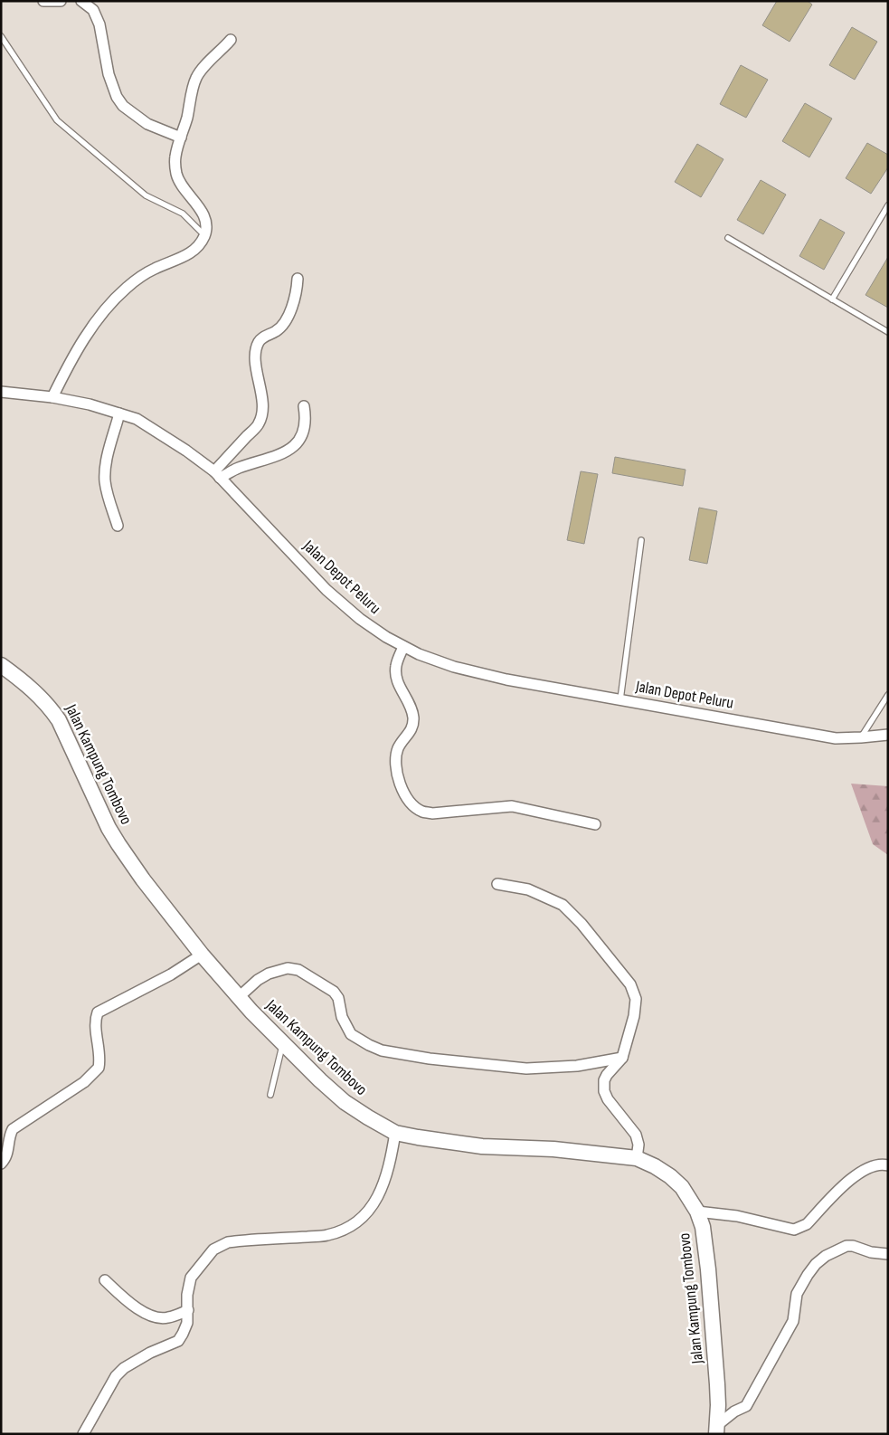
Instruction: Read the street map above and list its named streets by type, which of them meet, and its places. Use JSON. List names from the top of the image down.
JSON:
{
  "streets": {
    "street": ["Jalan Depot Peluru", "Jalan Kampung Tombovo"]
  }
}
